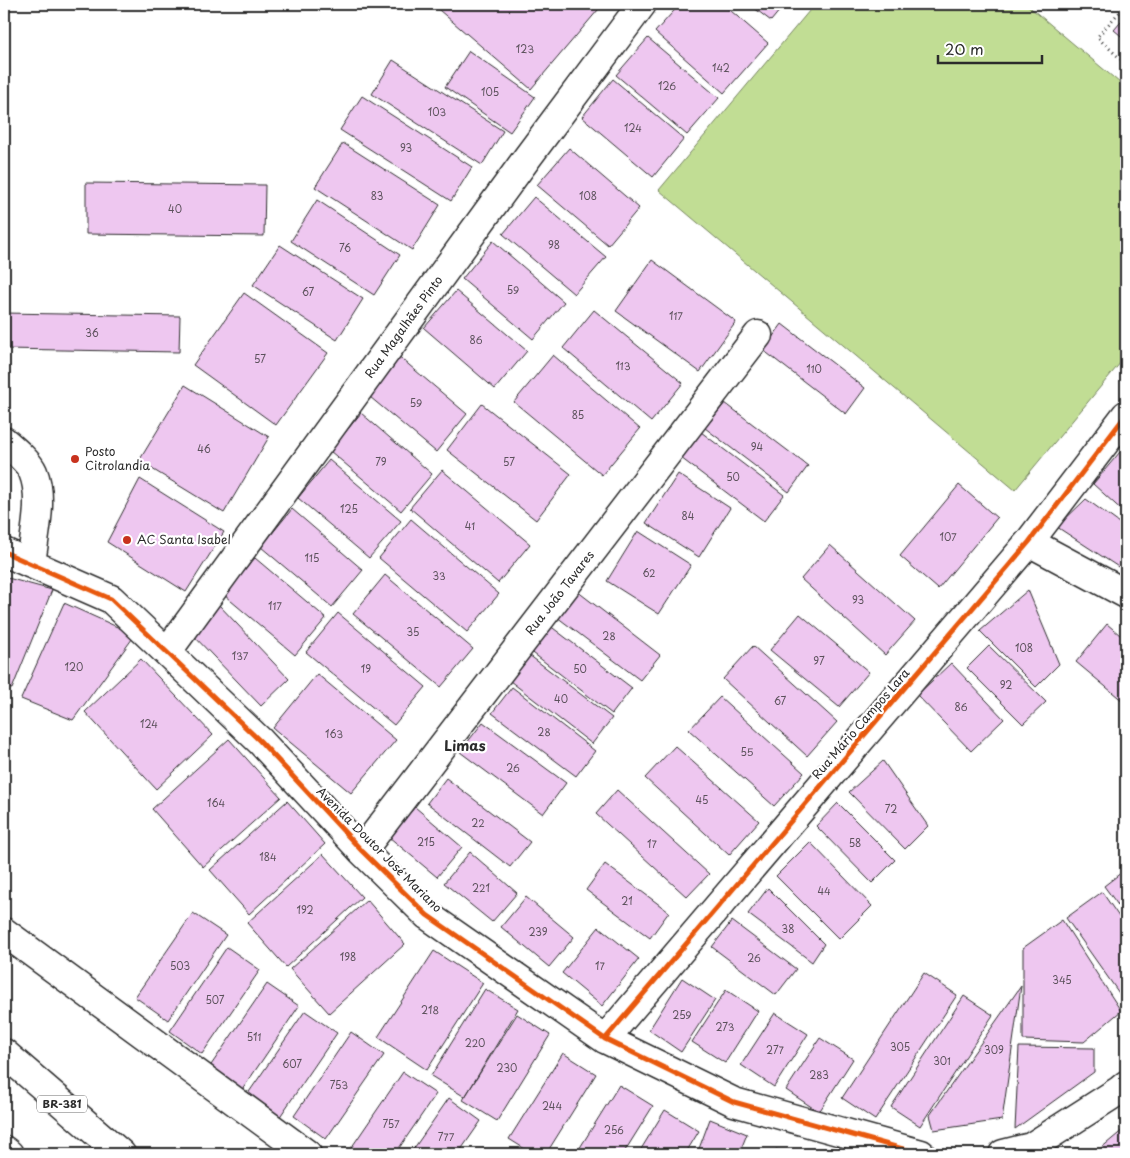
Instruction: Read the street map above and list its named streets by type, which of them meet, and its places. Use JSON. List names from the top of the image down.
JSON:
{
  "streets": {
    "main road": [
      "Rua Magalhães Pinto",
      "Rua João Tavares",
      "Rua Mário Campos Lara",
      "Avenida Doutor José Mariano",
      "BR-381"
    ]
  },
  "crossings": [
    ["Rua Magalhães Pinto", "Avenida Doutor José Mariano"],
    ["Rua João Tavares", "Avenida Doutor José Mariano"],
    ["Rua Mário Campos Lara", "Avenida Doutor José Mariano"]
  ],
  "districts": ["Limas"],
  "places": ["Posto Citrolandia", "AC Santa Isabel"],
  "house_numbers": [
    "123",
    "142",
    "126",
    "105",
    "103",
    "124",
    "93",
    "83",
    "108",
    "40",
    "98",
    "76",
    "59",
    "67",
    "117",
    "36",
    "86",
    "57",
    "113",
    "110",
    "59",
    "85",
    "94",
    "46",
    "79",
    "57",
    "50",
    "125",
    "84",
    "41",
    "107",
    "115",
    "62",
    "33",
    "93",
    "117",
    "35",
    "28",
    "108",
    "137",
    "97",
    "120",
    "19",
    "50",
    "92",
    "40",
    "67",
    "86",
    "124",
    "28",
    "163",
    "55",
    "26",
    "45",
    "164",
    "72",
    "22",
    "215",
    "58",
    "17",
    "184",
    "221",
    "44",
    "21",
    "192",
    "38",
    "239",
    "198",
    "26",
    "503",
    "17",
    "345",
    "507",
    "218",
    "259",
    "273",
    "511",
    "220",
    "305",
    "277",
    "309",
    "301",
    "607",
    "230",
    "283",
    "753",
    "244",
    "757",
    "256",
    "777"
  ],
  "scale_bar": "20 m"
}
